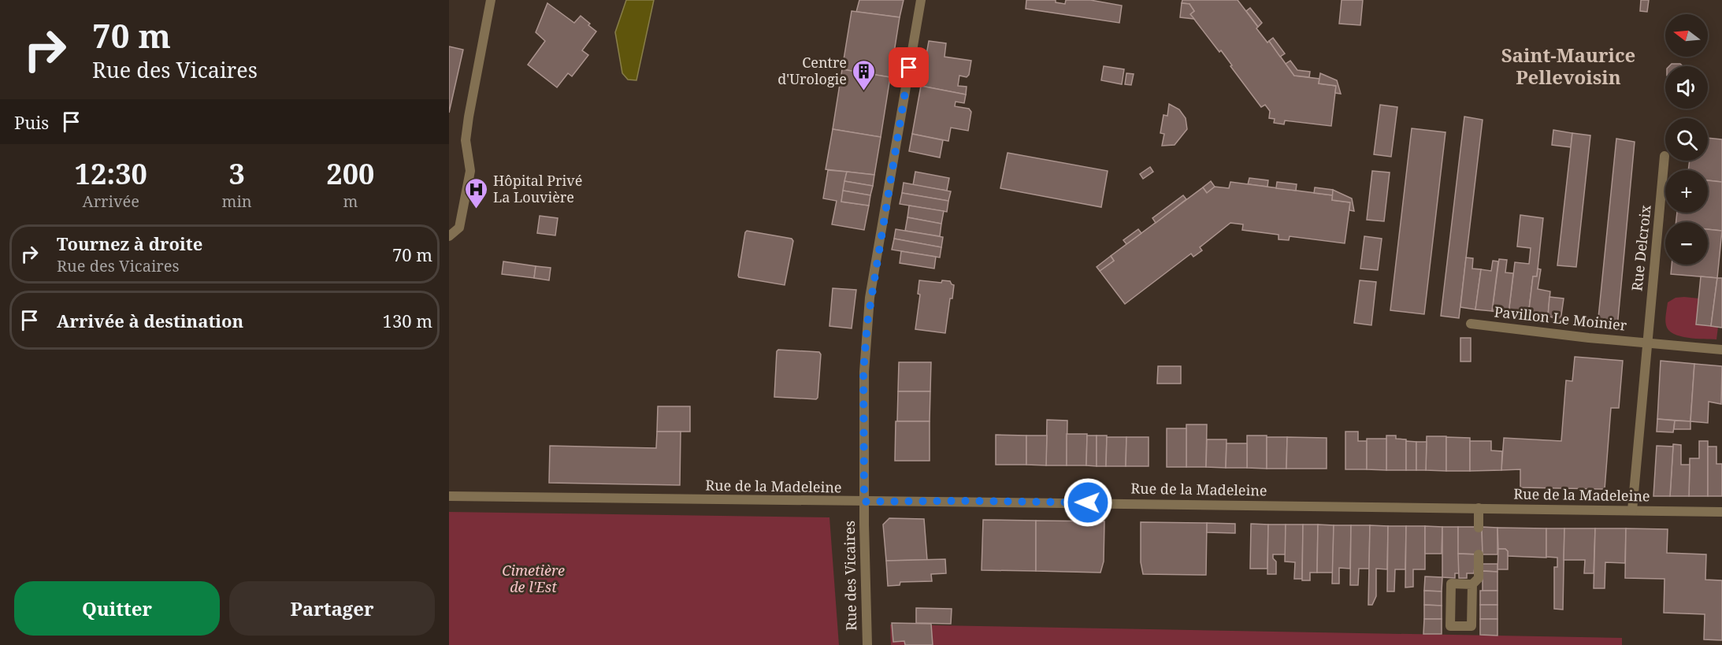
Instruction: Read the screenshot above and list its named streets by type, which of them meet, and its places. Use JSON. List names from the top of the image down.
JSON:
{
  "streets": {
    "street": [
      "Rue Delcroix",
      "Pavillon Le Moinier",
      "Rue de la Madeleine",
      "Rue des Vicaires"
    ]
  },
  "crossings": [
    ["Rue Delcroix", "Pavillon Le Moinier"],
    ["Rue Delcroix", "Rue de la Madeleine"],
    ["Rue de la Madeleine", "Rue des Vicaires"]
  ],
  "districts": ["Saint-Maurice Pellevoisin"],
  "parks": ["Cimetière de l'Est"],
  "places": {
    "building": ["Centre d'Urologie"],
    "hospital": ["Hôpital Privé La Louvière"]
  },
  "north": "left",
  "page": {
    "turn": ["70 m", "Rue des Vicaires"],
    "map_buttons": ["+", "−"],
    "then": "Puis",
    "eta": [
      "12:30",
      "Arrivée",
      "3",
      "min",
      "200",
      "m"
    ],
    "list": [
      {
        "name": "Tournez à droite",
        "note": "Rue des Vicaires",
        "value": "70 m"
      },
      {
        "name": "Arrivée à destination",
        "value": "130 m"
      }
    ],
    "buttons": ["Quitter", "Partager"]
  }
}
